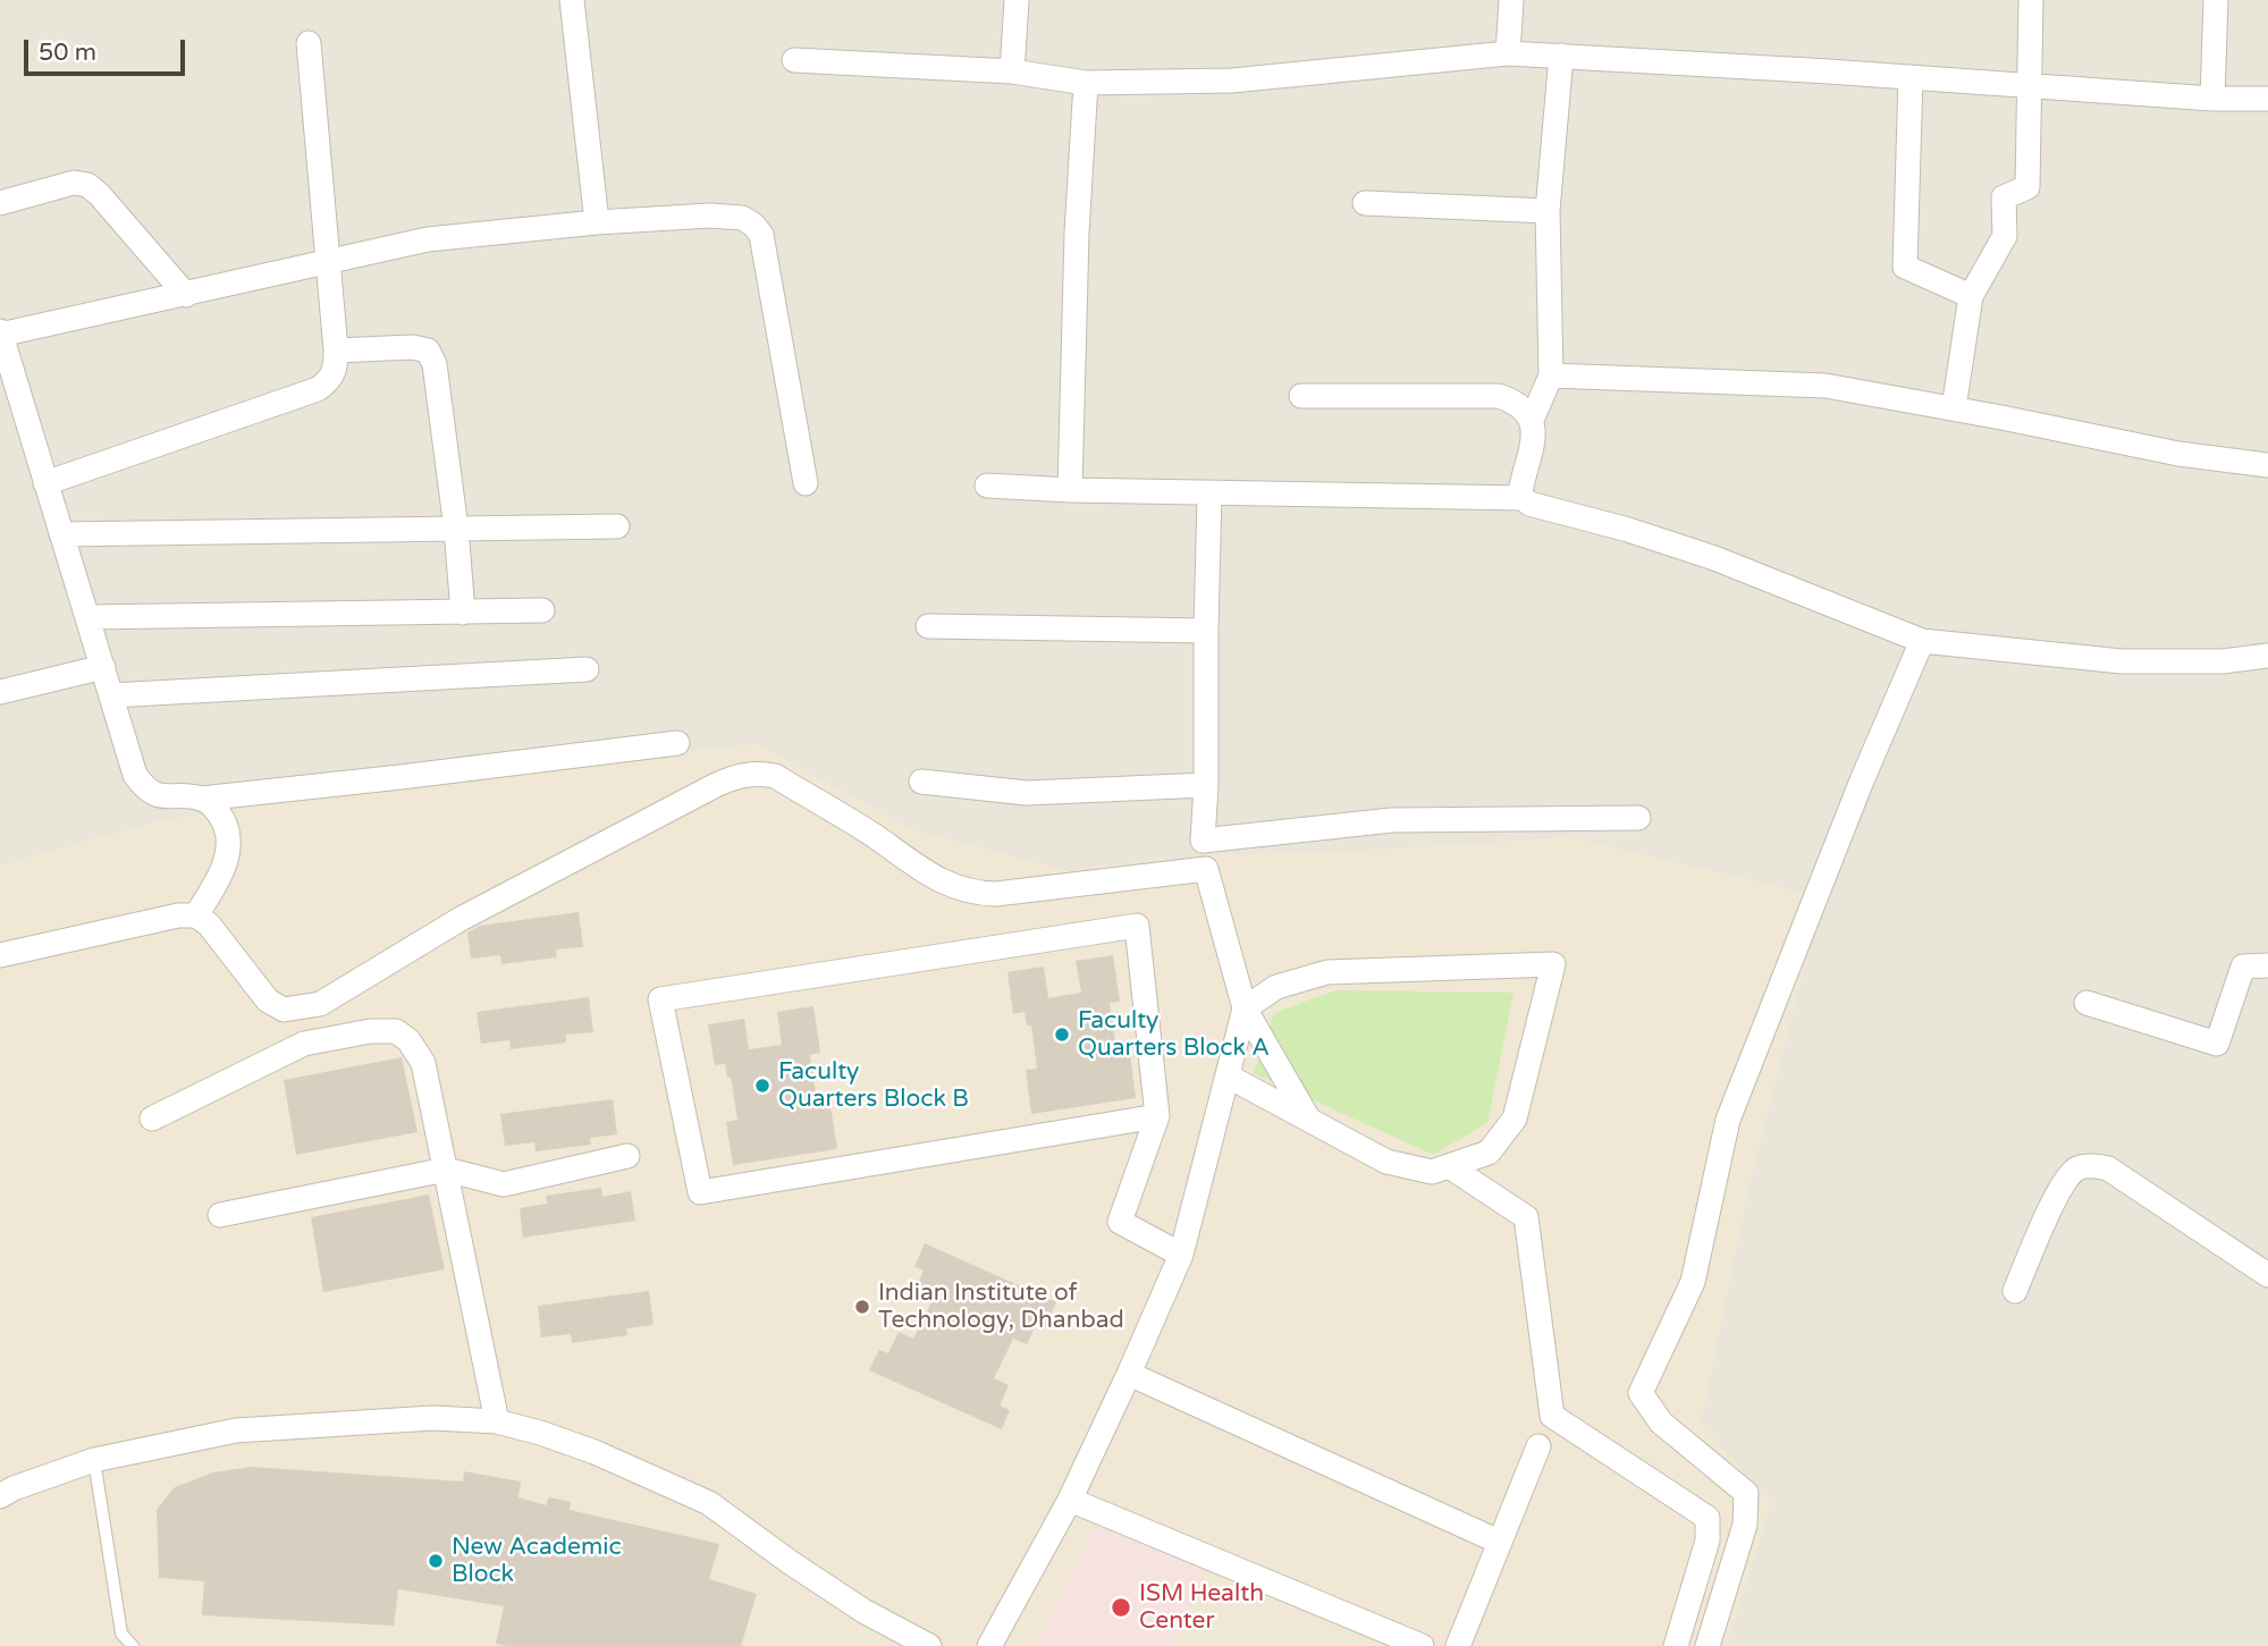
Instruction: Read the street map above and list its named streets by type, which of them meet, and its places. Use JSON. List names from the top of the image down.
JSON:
{
  "places": [
    "Faculty Quarters Block A",
    "Faculty Quarters Block B",
    "Indian Institute of Technology, Dhanbad",
    "New Academic Block",
    "ISM Health Center"
  ],
  "scale_bar": "50 m"
}
